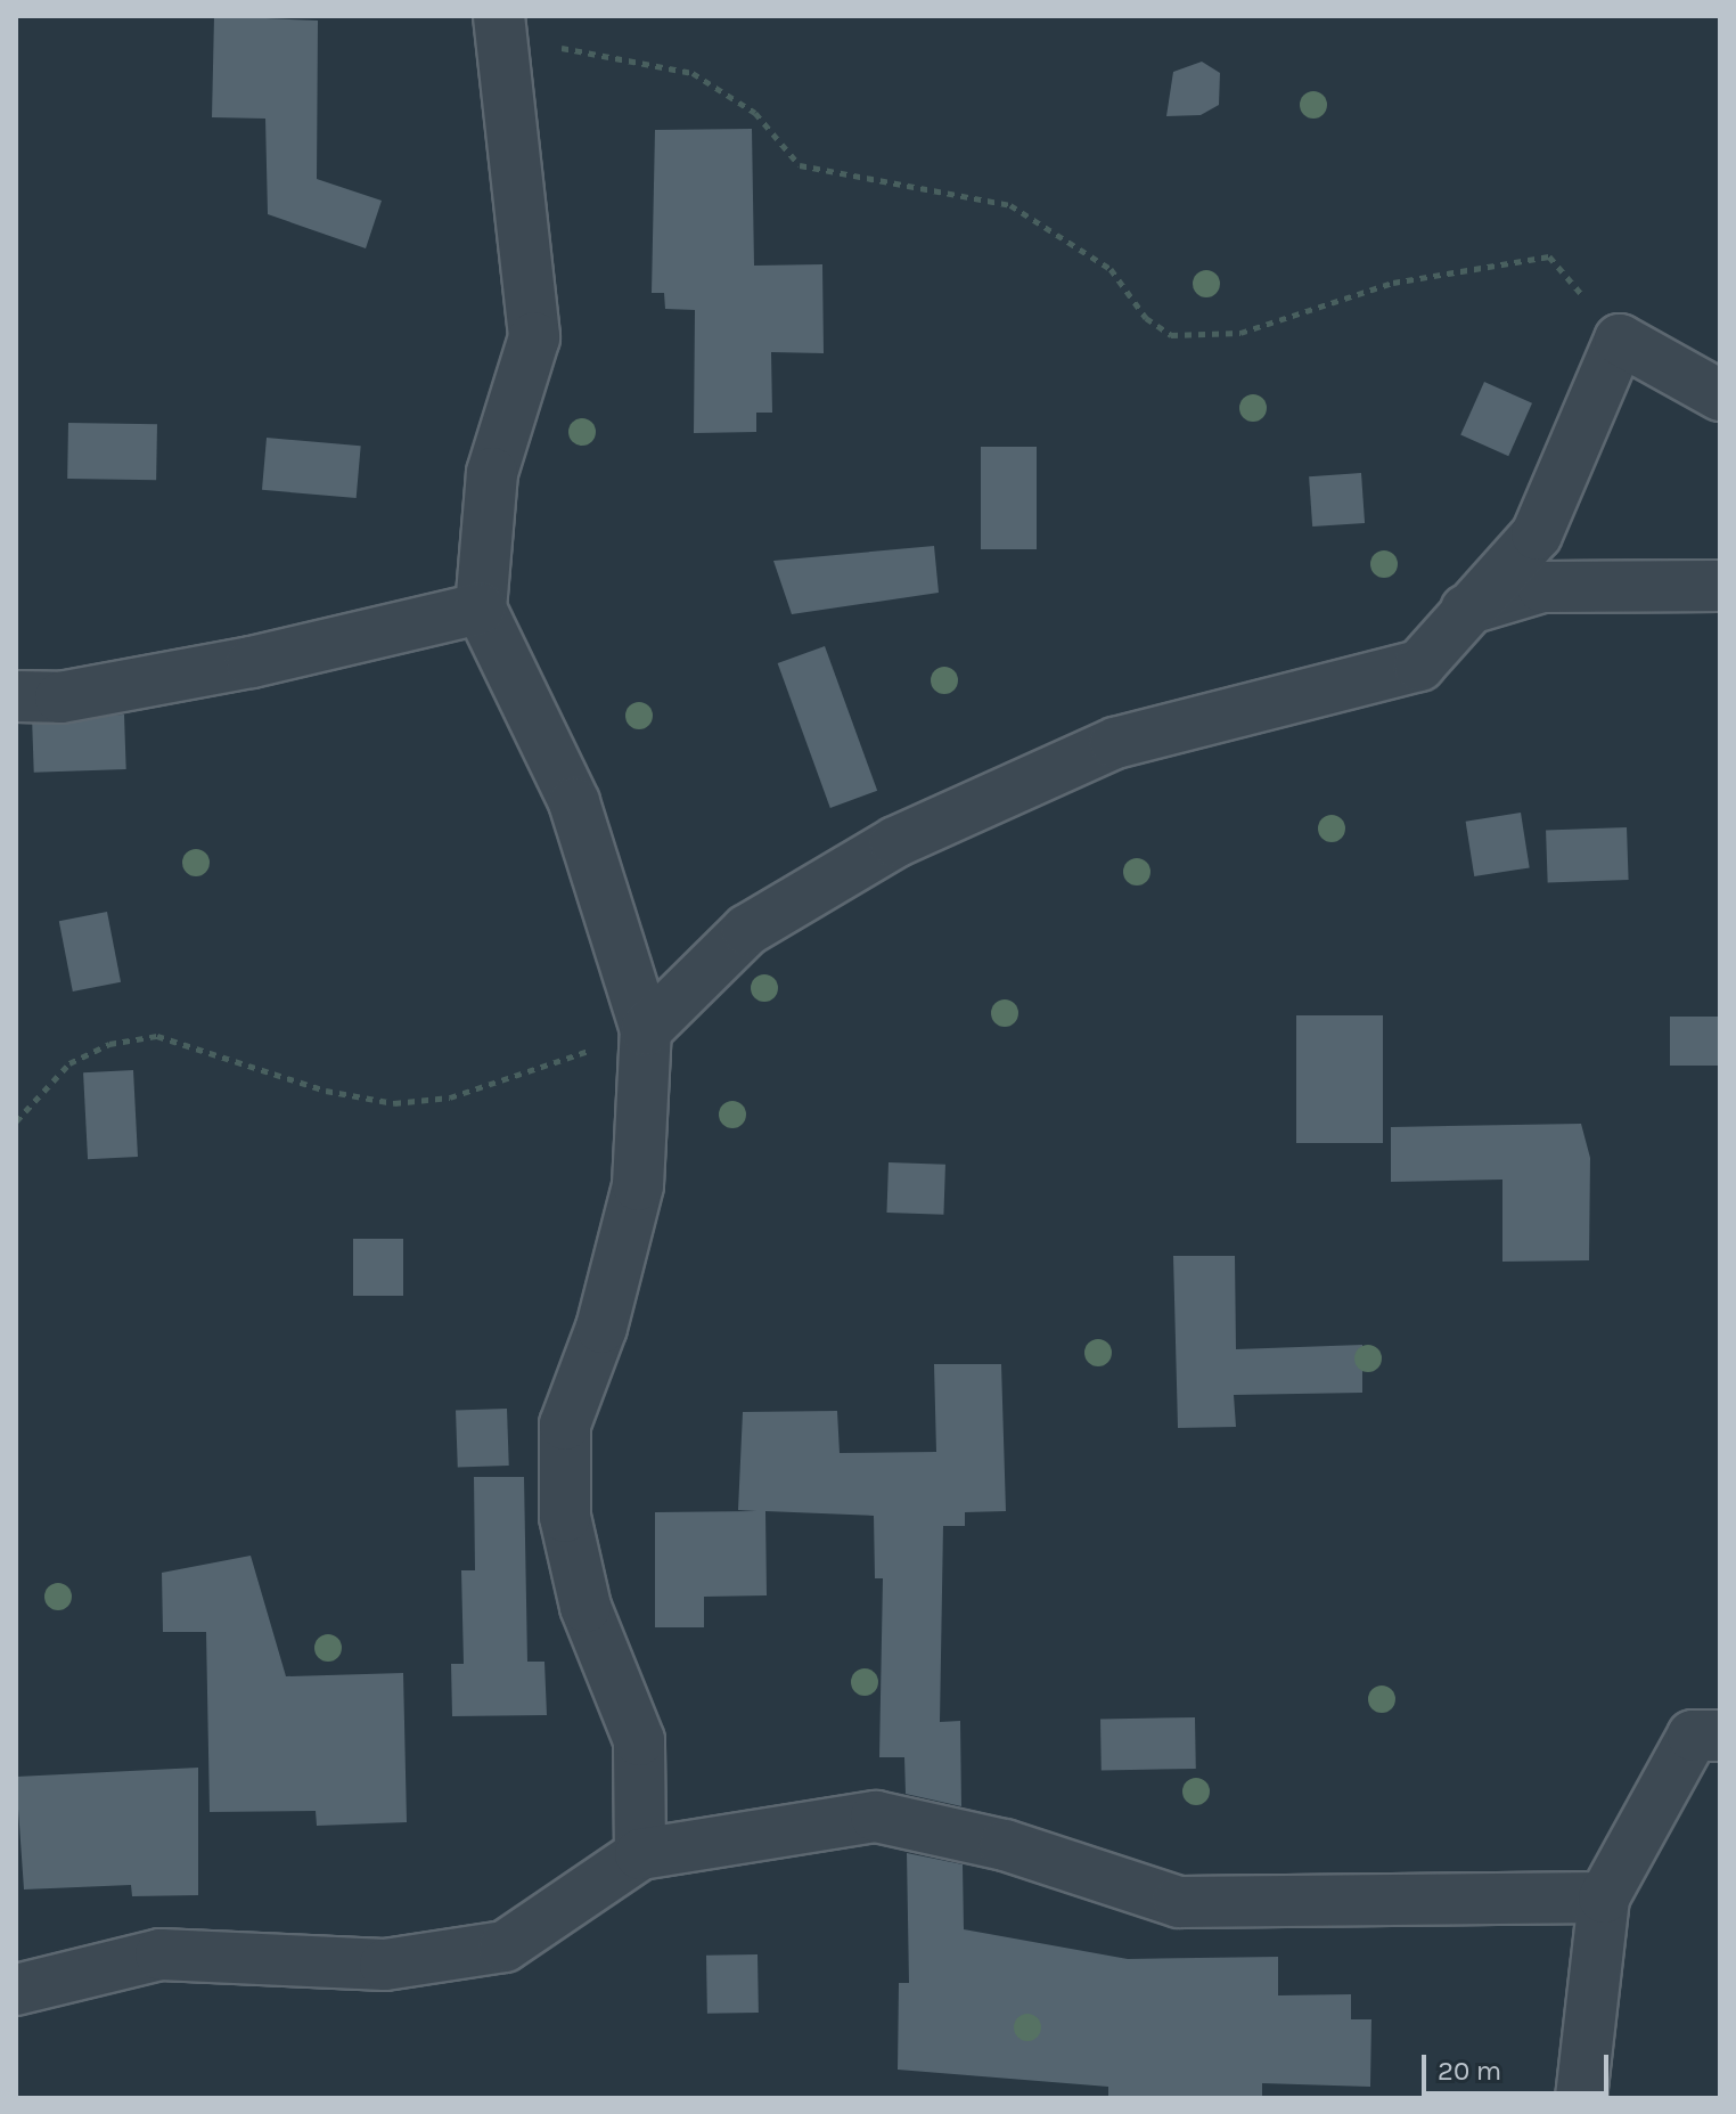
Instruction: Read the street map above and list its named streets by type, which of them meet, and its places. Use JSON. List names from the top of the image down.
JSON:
{
  "scale_bar": "20 m"
}
